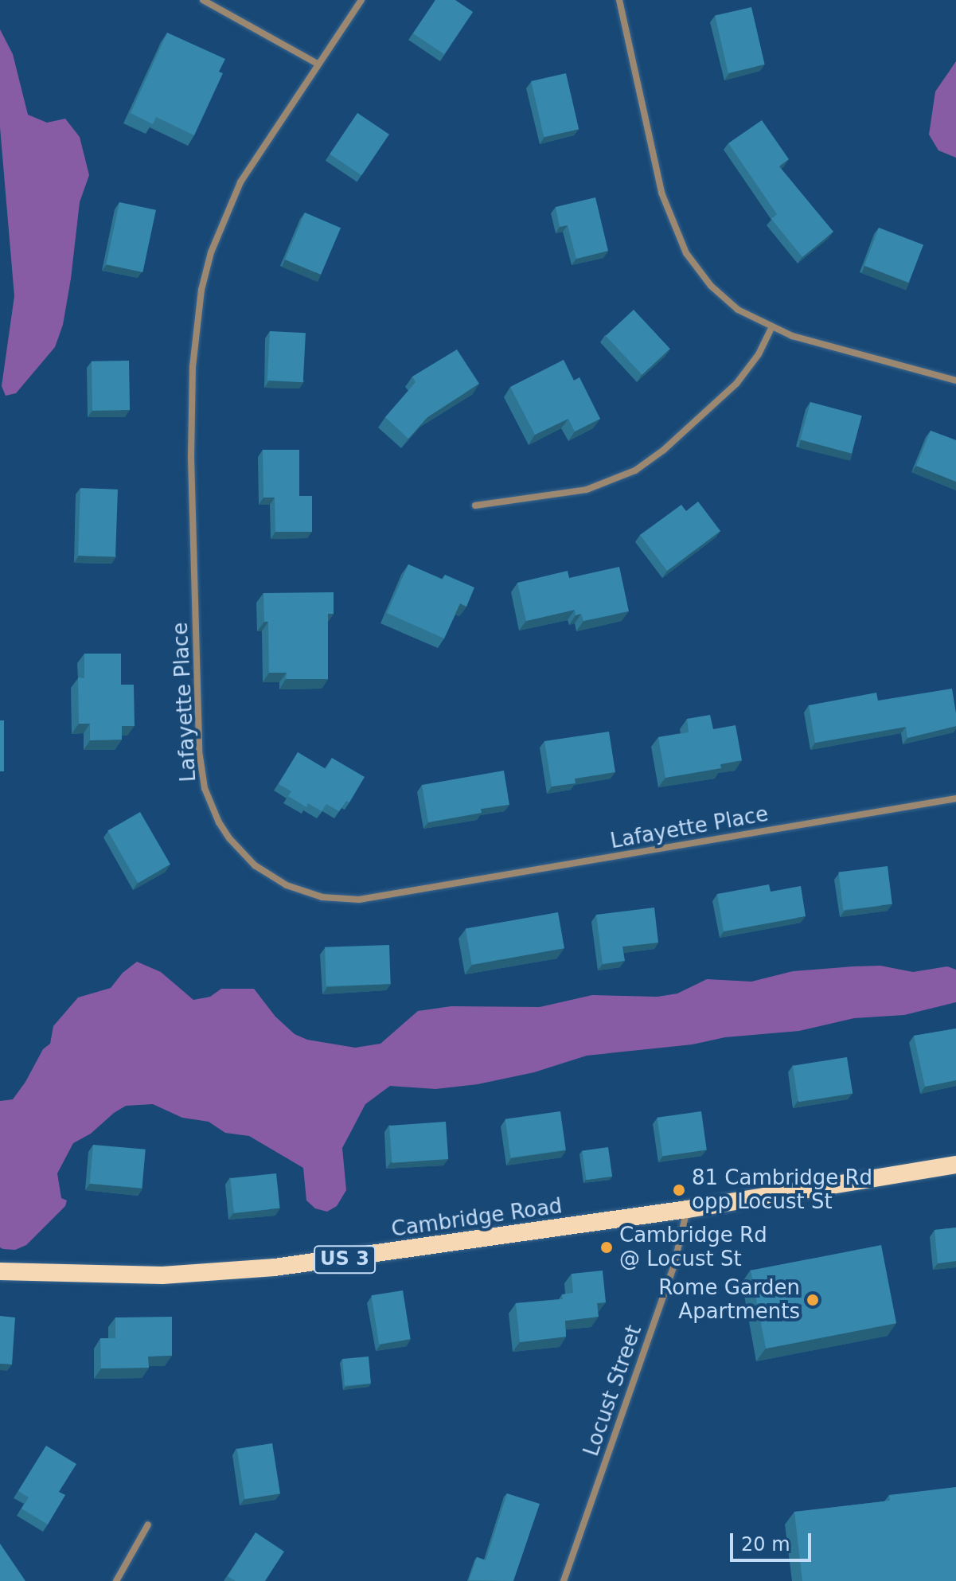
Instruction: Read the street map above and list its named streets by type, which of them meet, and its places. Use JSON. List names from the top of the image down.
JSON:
{
  "streets": {
    "highway": ["Cambridge Road", "US 3"],
    "street": ["Lafayette Place", "Locust Street"]
  },
  "crossings": [
    ["Cambridge Road", "Locust Street"]
  ],
  "places": ["81 Cambridge Rd opp Locust St", "Cambridge Rd @ Locust St", "Rome Garden Apartments"],
  "scale_bar": "20 m"
}
